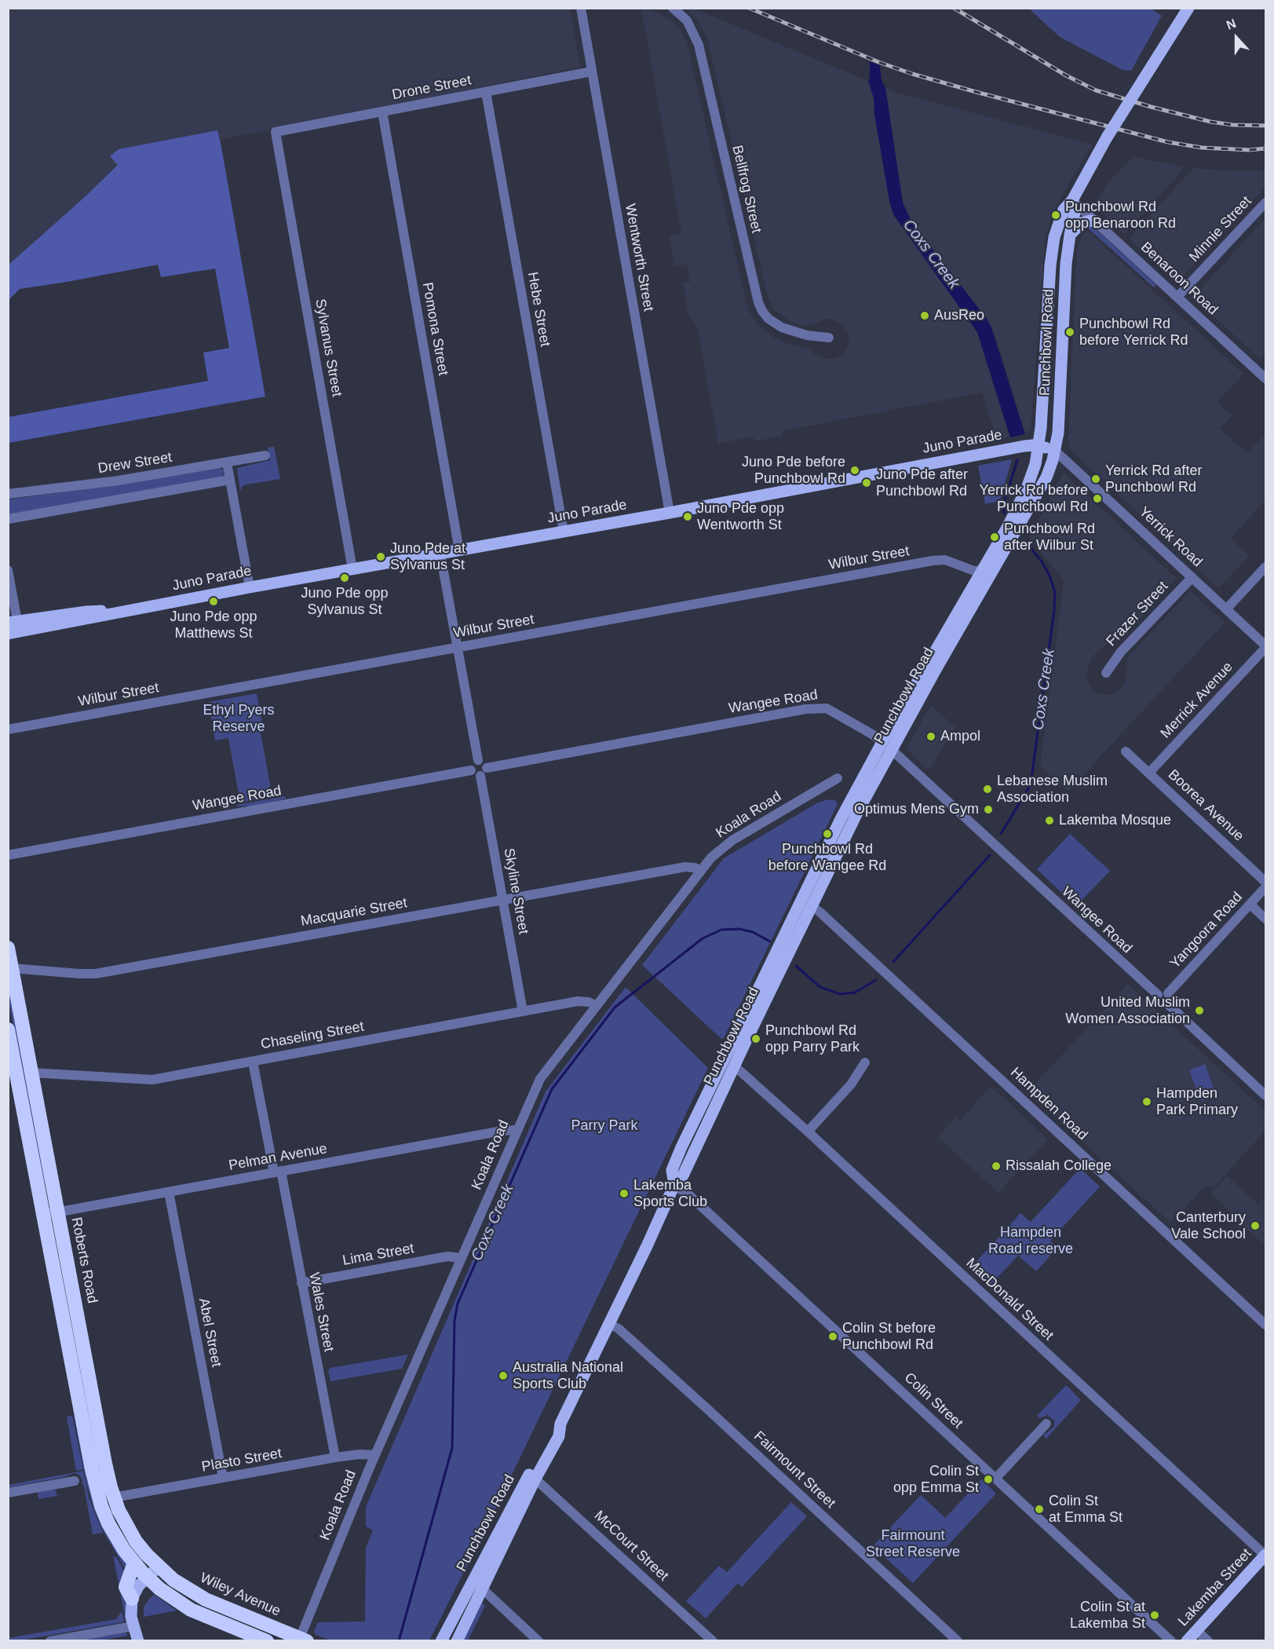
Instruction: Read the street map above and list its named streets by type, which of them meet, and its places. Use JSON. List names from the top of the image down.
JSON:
{
  "streets": {
    "highway": ["Roberts Road", "Wiley Avenue"],
    "main road": ["Punchbowl Road", "Juno Parade", "Lakemba Street"],
    "street": [
      "Drone Street",
      "Bellfrog Street",
      "Minnie Street",
      "Wentworth Street",
      "Benaroon Road",
      "Hebe Street",
      "Pomona Street",
      "Sylvanus Street",
      "Drew Street",
      "Yerrick Road",
      "Wilbur Street",
      "Frazer Street",
      "Merrick Avenue",
      "Wangee Road",
      "Boorea Avenue",
      "Koala Road",
      "Skyline Street",
      "Macquarie Street",
      "Yangoora Road",
      "Chaseling Street",
      "Hampden Road",
      "Pelman Avenue",
      "Lima Street",
      "MacDonald Street",
      "Wales Street",
      "Abel Street",
      "Colin Street",
      "Plasto Street",
      "Fairmount Street",
      "McCourt Street"
    ]
  },
  "crossings": [
    ["Drone Street", "Wentworth Street"],
    ["Drone Street", "Hebe Street"],
    ["Drone Street", "Pomona Street"],
    ["Drone Street", "Sylvanus Street"],
    ["Minnie Street", "Benaroon Road"],
    ["Wentworth Street", "Juno Parade"],
    ["Benaroon Road", "Punchbowl Road"],
    ["Hebe Street", "Juno Parade"],
    ["Pomona Street", "Juno Parade"],
    ["Punchbowl Road", "Juno Parade"],
    ["Punchbowl Road", "Yerrick Road"],
    ["Punchbowl Road", "Wilbur Street"],
    ["Punchbowl Road", "Wangee Road"],
    ["Punchbowl Road", "Hampden Road"],
    ["Punchbowl Road", "MacDonald Street"],
    ["Punchbowl Road", "Colin Street"],
    ["Punchbowl Road", "Fairmount Street"],
    ["Punchbowl Road", "McCourt Street"],
    ["Sylvanus Street", "Juno Parade"],
    ["Juno Parade", "Yerrick Road"],
    ["Yerrick Road", "Frazer Street"],
    ["Yerrick Road", "Merrick Avenue"],
    ["Merrick Avenue", "Boorea Avenue"],
    ["Wangee Road", "Skyline Street"],
    ["Wangee Road", "Yangoora Road"],
    ["Koala Road", "Macquarie Street"],
    ["Koala Road", "Chaseling Street"],
    ["Koala Road", "Pelman Avenue"],
    ["Koala Road", "Lima Street"],
    ["Koala Road", "Plasto Street"],
    ["Koala Road", "Wiley Avenue"],
    ["Skyline Street", "Macquarie Street"],
    ["Skyline Street", "Chaseling Street"],
    ["Macquarie Street", "Roberts Road"],
    ["Chaseling Street", "Roberts Road"],
    ["Chaseling Street", "Wales Street"],
    ["Pelman Avenue", "Roberts Road"],
    ["Pelman Avenue", "Wales Street"],
    ["Pelman Avenue", "Abel Street"],
    ["Lima Street", "Wales Street"],
    ["Roberts Road", "Plasto Street"],
    ["Roberts Road", "Wiley Avenue"],
    ["MacDonald Street", "Lakemba Street"],
    ["Wales Street", "Plasto Street"],
    ["Abel Street", "Plasto Street"]
  ],
  "water": ["Coxs Creek"],
  "parks": [
    "Ethyl Pyers Reserve",
    "Parry Park",
    "Hampden Road reserve",
    "Fairmount Street Reserve"
  ],
  "places": [
    "Punchbowl Rd opp Benaroon Rd",
    "AusReo",
    "Punchbowl Rd before Yerrick Rd",
    "Juno Pde before Punchbowl Rd",
    "Yerrick Rd after Punchbowl Rd",
    "Juno Pde after Punchbowl Rd",
    "Yerrick Rd before Punchbowl Rd",
    "Juno Pde opp Wentworth St",
    "Punchbowl Rd after Wilbur St",
    "Juno Pde at Sylvanus St",
    "Juno Pde opp Sylvanus St",
    "Juno Pde opp Matthews St",
    "Ampol",
    "Lebanese Muslim Association",
    "Optimus Mens Gym",
    "Lakemba Mosque",
    "Punchbowl Rd before Wangee Rd",
    "United Muslim Women Association",
    "Punchbowl Rd opp Parry Park",
    "Hampden Park Primary",
    "Rissalah College",
    "Lakemba Sports Club",
    "Canterbury Vale School",
    "Colin St before Punchbowl Rd",
    "Australia National Sports Club",
    "Colin St opp Emma St",
    "Colin St at Emma St",
    "Colin St at Lakemba St"
  ],
  "north": "top"
}
